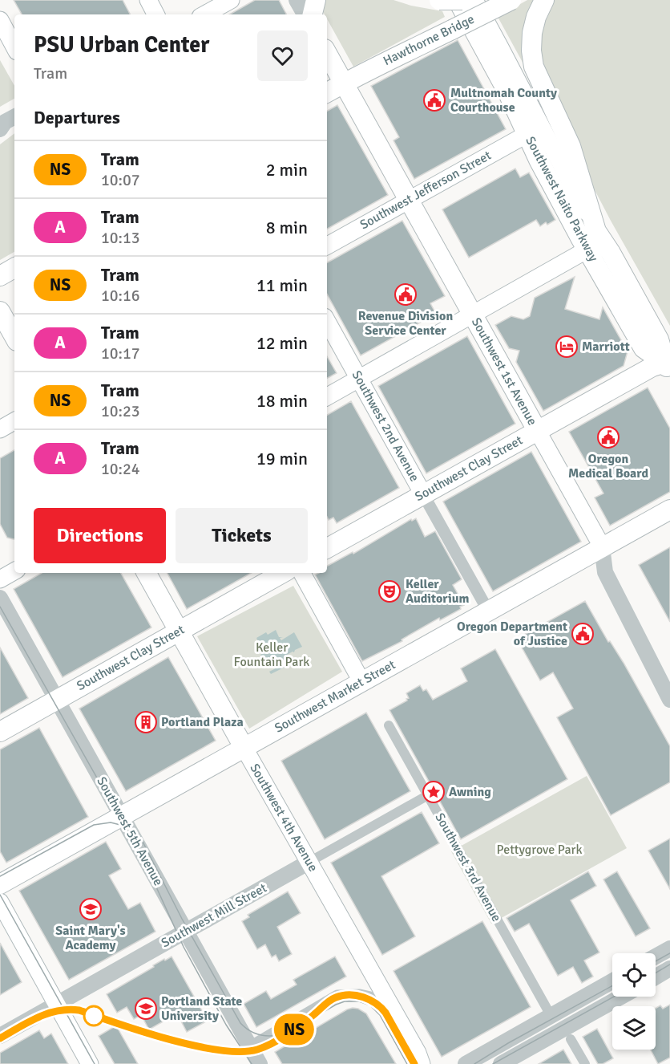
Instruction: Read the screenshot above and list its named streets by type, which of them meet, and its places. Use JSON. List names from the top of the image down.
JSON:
{
  "streets": {
    "main road": [
      "Hawthorne Bridge",
      "Southwest Jefferson Street",
      "Southwest Naito Parkway",
      "Southwest 1st Avenue",
      "Southwest 2nd Avenue",
      "Southwest Clay Street",
      "Southwest Market Street",
      "Southwest 4th Avenue"
    ],
    "street": ["Southwest 5th Avenue", "Southwest 3rd Avenue", "Southwest Mill Street"]
  },
  "crossings": [
    ["Hawthorne Bridge", "Southwest 1st Avenue"],
    ["Southwest Jefferson Street", "Southwest Naito Parkway"],
    ["Southwest Jefferson Street", "Southwest 1st Avenue"],
    ["Southwest Naito Parkway", "Southwest Clay Street"],
    ["Southwest 1st Avenue", "Southwest Clay Street"],
    ["Southwest 1st Avenue", "Southwest Market Street"],
    ["Southwest 2nd Avenue", "Southwest Clay Street"],
    ["Southwest 2nd Avenue", "Southwest Market Street"],
    ["Southwest Clay Street", "Southwest 4th Avenue"],
    ["Southwest Clay Street", "Southwest 5th Avenue"],
    ["Southwest Market Street", "Southwest 4th Avenue"],
    ["Southwest Market Street", "Southwest 5th Avenue"],
    ["Southwest 4th Avenue", "Southwest Mill Street"],
    ["Southwest 5th Avenue", "Southwest Mill Street"],
    ["Southwest 3rd Avenue", "Southwest Mill Street"]
  ],
  "parks": ["Keller Fountain Park", "Pettygrove Park"],
  "places": {
    "public building": [
      "Multnomah County Courthouse",
      "Revenue Division Service Center",
      "Oregon Medical Board",
      "Oregon Department of Justice"
    ],
    "hotel": ["Marriott"],
    "theatre": ["Keller Auditorium"],
    "building": ["Portland Plaza"],
    "place": ["Awning"],
    "school or university": ["Saint Mary's Academy", "Portland State University"]
  },
  "lines": ["tram line NS"],
  "page": {
    "on_map": "NS",
    "heading": [
      ["PSU Urban Center", "Tram"],
      "Departures"
    ],
    "list": [
      {
        "mark": "NS",
        "name": "Tram",
        "note": "10:07",
        "value": "2 min"
      },
      {
        "mark": "A",
        "name": "Tram",
        "note": "10:13",
        "value": "8 min"
      },
      {
        "mark": "NS",
        "name": "Tram",
        "note": "10:16",
        "value": "11 min"
      },
      {
        "mark": "A",
        "name": "Tram",
        "note": "10:17",
        "value": "12 min"
      },
      {
        "mark": "NS",
        "name": "Tram",
        "note": "10:23",
        "value": "18 min"
      },
      {
        "mark": "A",
        "name": "Tram",
        "note": "10:24",
        "value": "19 min"
      }
    ],
    "buttons": ["Directions", "Tickets"]
  }
}
